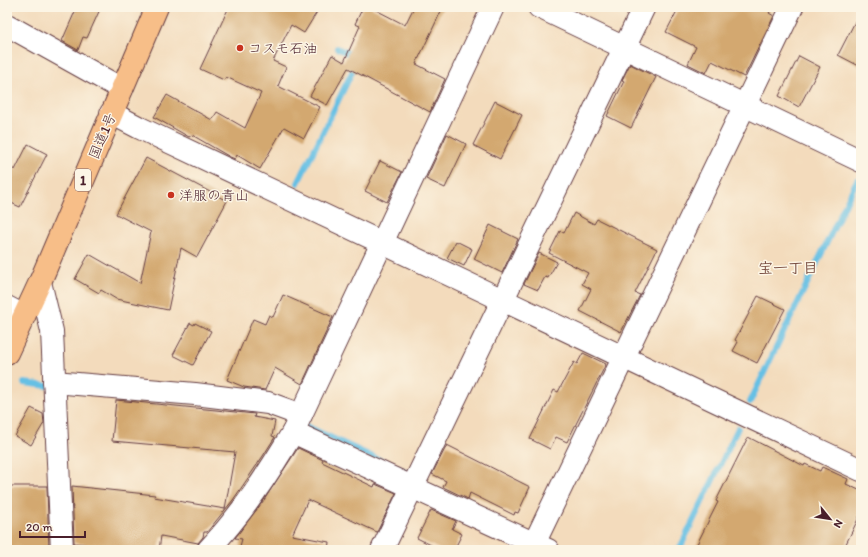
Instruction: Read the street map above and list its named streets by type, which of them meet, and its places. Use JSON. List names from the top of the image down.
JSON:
{
  "streets": {
    "highway": ["国道1号", "1"]
  },
  "districts": ["宝一丁目"],
  "places": ["コスモ石油", "洋服の青山"],
  "scale_bar": "20 m",
  "north": "bottom right"
}
